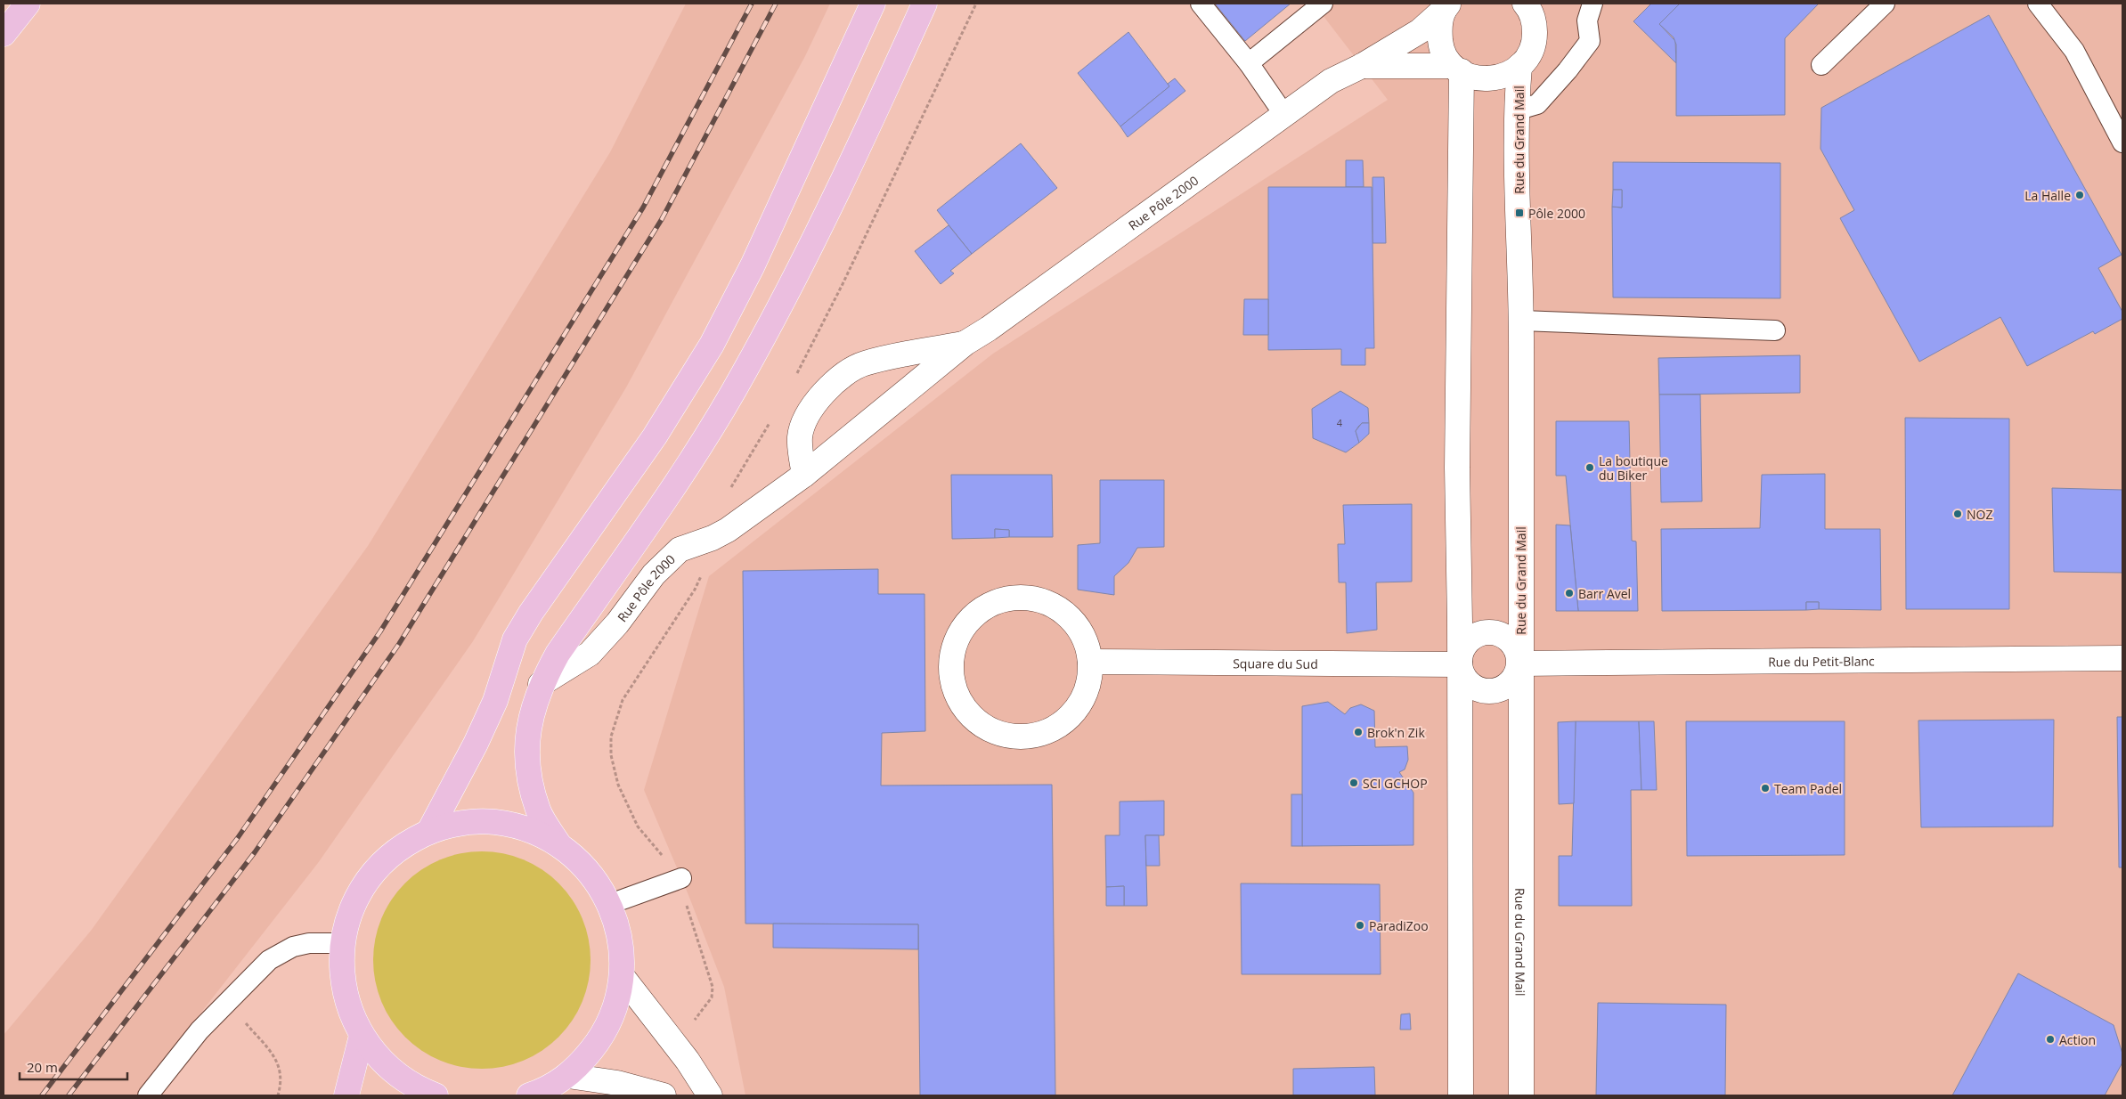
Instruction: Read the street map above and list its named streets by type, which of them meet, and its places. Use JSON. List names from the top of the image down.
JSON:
{
  "streets": {
    "street": [
      "Rue du Grand Mail",
      "Rue Pôle 2000",
      "Rue du Petit-Blanc",
      "Square du Sud"
    ]
  },
  "crossings": [
    ["Rue du Grand Mail", "Rue Pôle 2000"],
    ["Rue du Grand Mail", "Rue du Petit-Blanc"],
    ["Rue du Grand Mail", "Square du Sud"],
    ["Rue du Petit-Blanc", "Square du Sud"]
  ],
  "places": {
    "other": [
      "La Halle",
      "La boutique du Biker",
      "NOZ",
      "Barr Avel",
      "Brok'n Zik",
      "SCI GCHOP",
      "Team Padel",
      "ParadiZoo",
      "Action"
    ],
    "transit": ["Pôle 2000"]
  },
  "house_numbers": ["4"],
  "scale_bar": "20 m"
}
